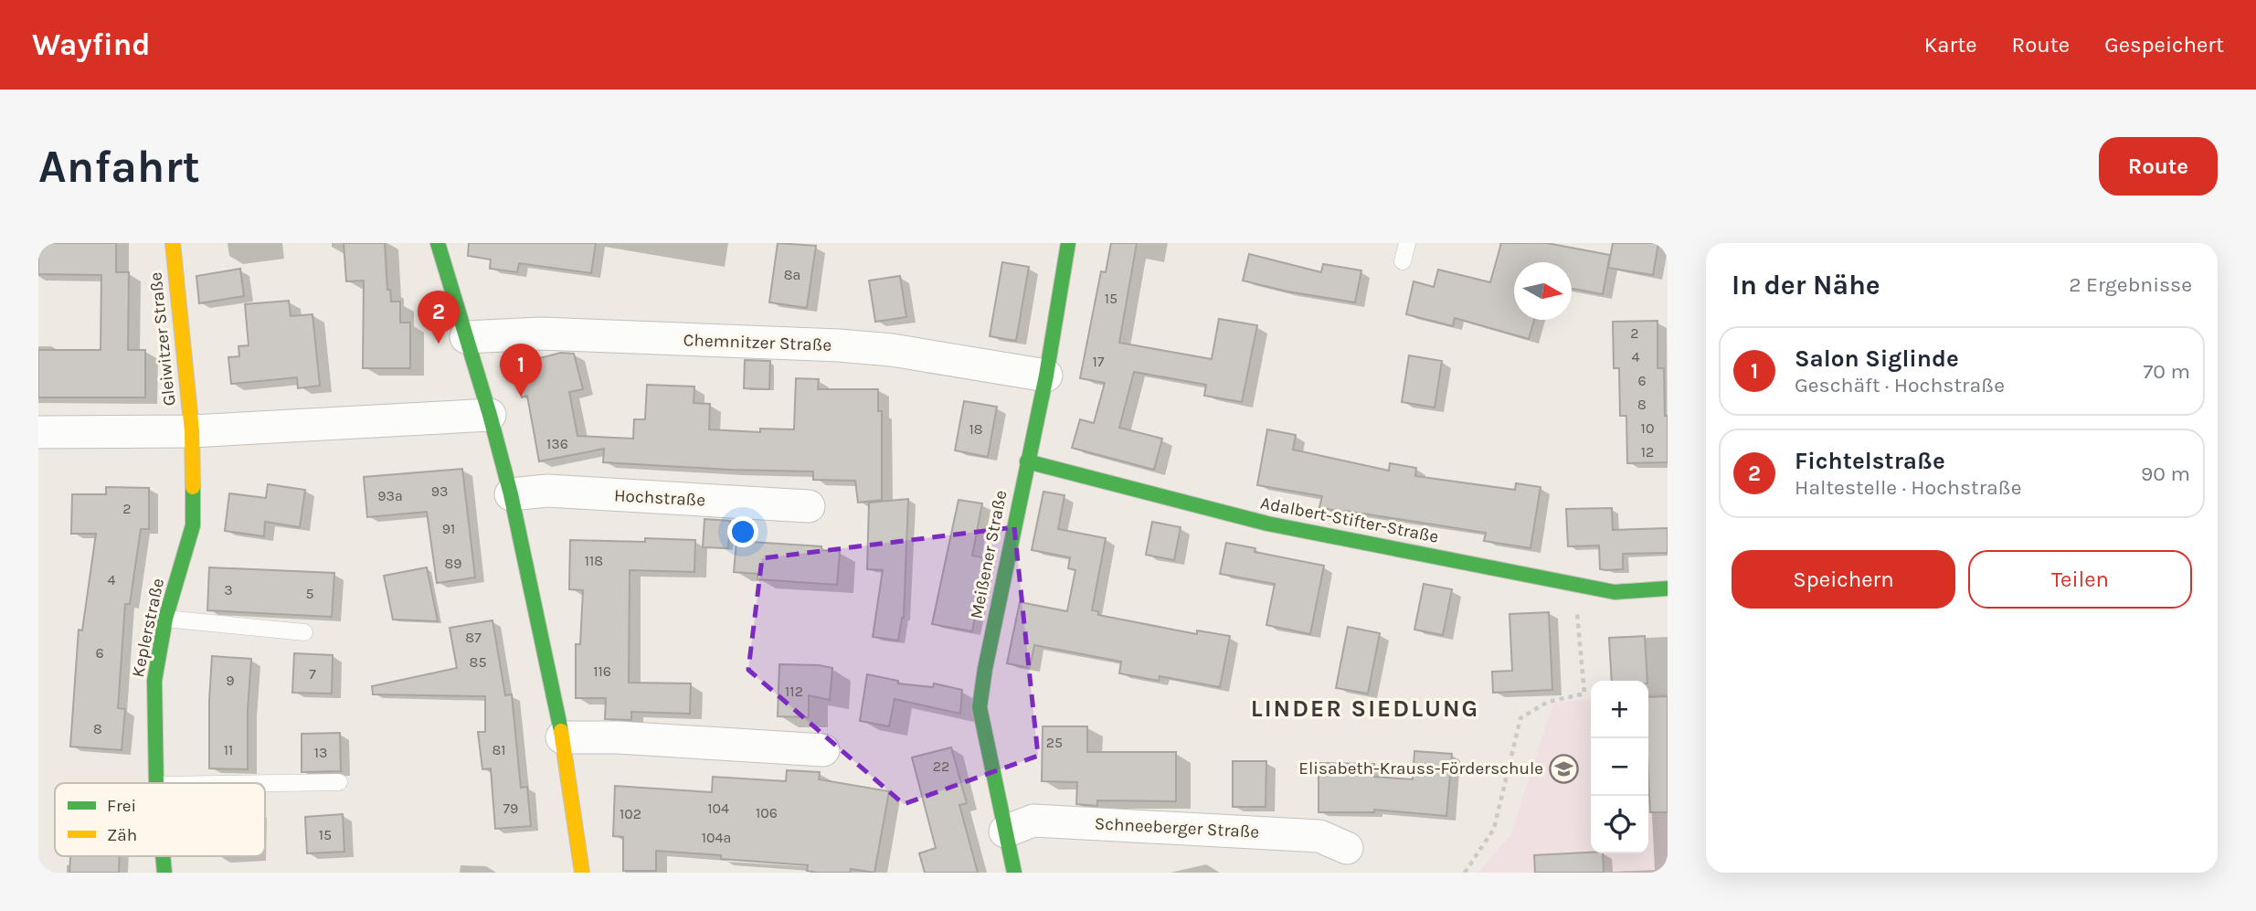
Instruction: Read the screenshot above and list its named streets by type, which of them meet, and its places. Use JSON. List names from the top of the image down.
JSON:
{
  "streets": {
    "street": [
      "Gleiwitzer Straße",
      "Chemnitzer Straße",
      "Hochstraße",
      "Adalbert-Stifter-Straße",
      "Meißener Straße",
      "Keplerstraße",
      "Schneeberger Straße"
    ]
  },
  "crossings": [
    ["Gleiwitzer Straße", "Keplerstraße"],
    ["Chemnitzer Straße", "Meißener Straße"],
    ["Adalbert-Stifter-Straße", "Meißener Straße"],
    ["Meißener Straße", "Schneeberger Straße"]
  ],
  "districts": ["LINDER SIEDLUNG"],
  "places": {
    "school or university": ["Elisabeth-Krauss-Förderschule"]
  },
  "house_numbers": [
    "8a",
    "15",
    "2",
    "4",
    "17",
    "6",
    "8",
    "10",
    "18",
    "136",
    "12",
    "93",
    "93a",
    "2",
    "91",
    "118",
    "89",
    "4",
    "3",
    "5",
    "87",
    "6",
    "85",
    "116",
    "7",
    "9",
    "112",
    "8",
    "25",
    "11",
    "81",
    "13",
    "22",
    "79",
    "104",
    "106",
    "102",
    "15",
    "104a"
  ],
  "legend": ["Frei", "Zäh"],
  "north": "right",
  "page": {
    "header": "Wayfind",
    "nav": ["Karte", "Route", "Gespeichert"],
    "buttons": [
      "Route",
      ["Speichern", "Teilen"]
    ],
    "title": "Anfahrt",
    "heading": ["In der Nähe", "2 Ergebnisse"],
    "pins": ["2", "1"],
    "list": [
      {
        "mark": "1",
        "name": "Salon Siglinde",
        "note": "Geschäft · Hochstraße",
        "value": "70 m"
      },
      {
        "mark": "2",
        "name": "Fichtelstraße",
        "note": "Haltestelle · Hochstraße",
        "value": "90 m"
      }
    ],
    "map_buttons": ["+", "−"]
  }
}
